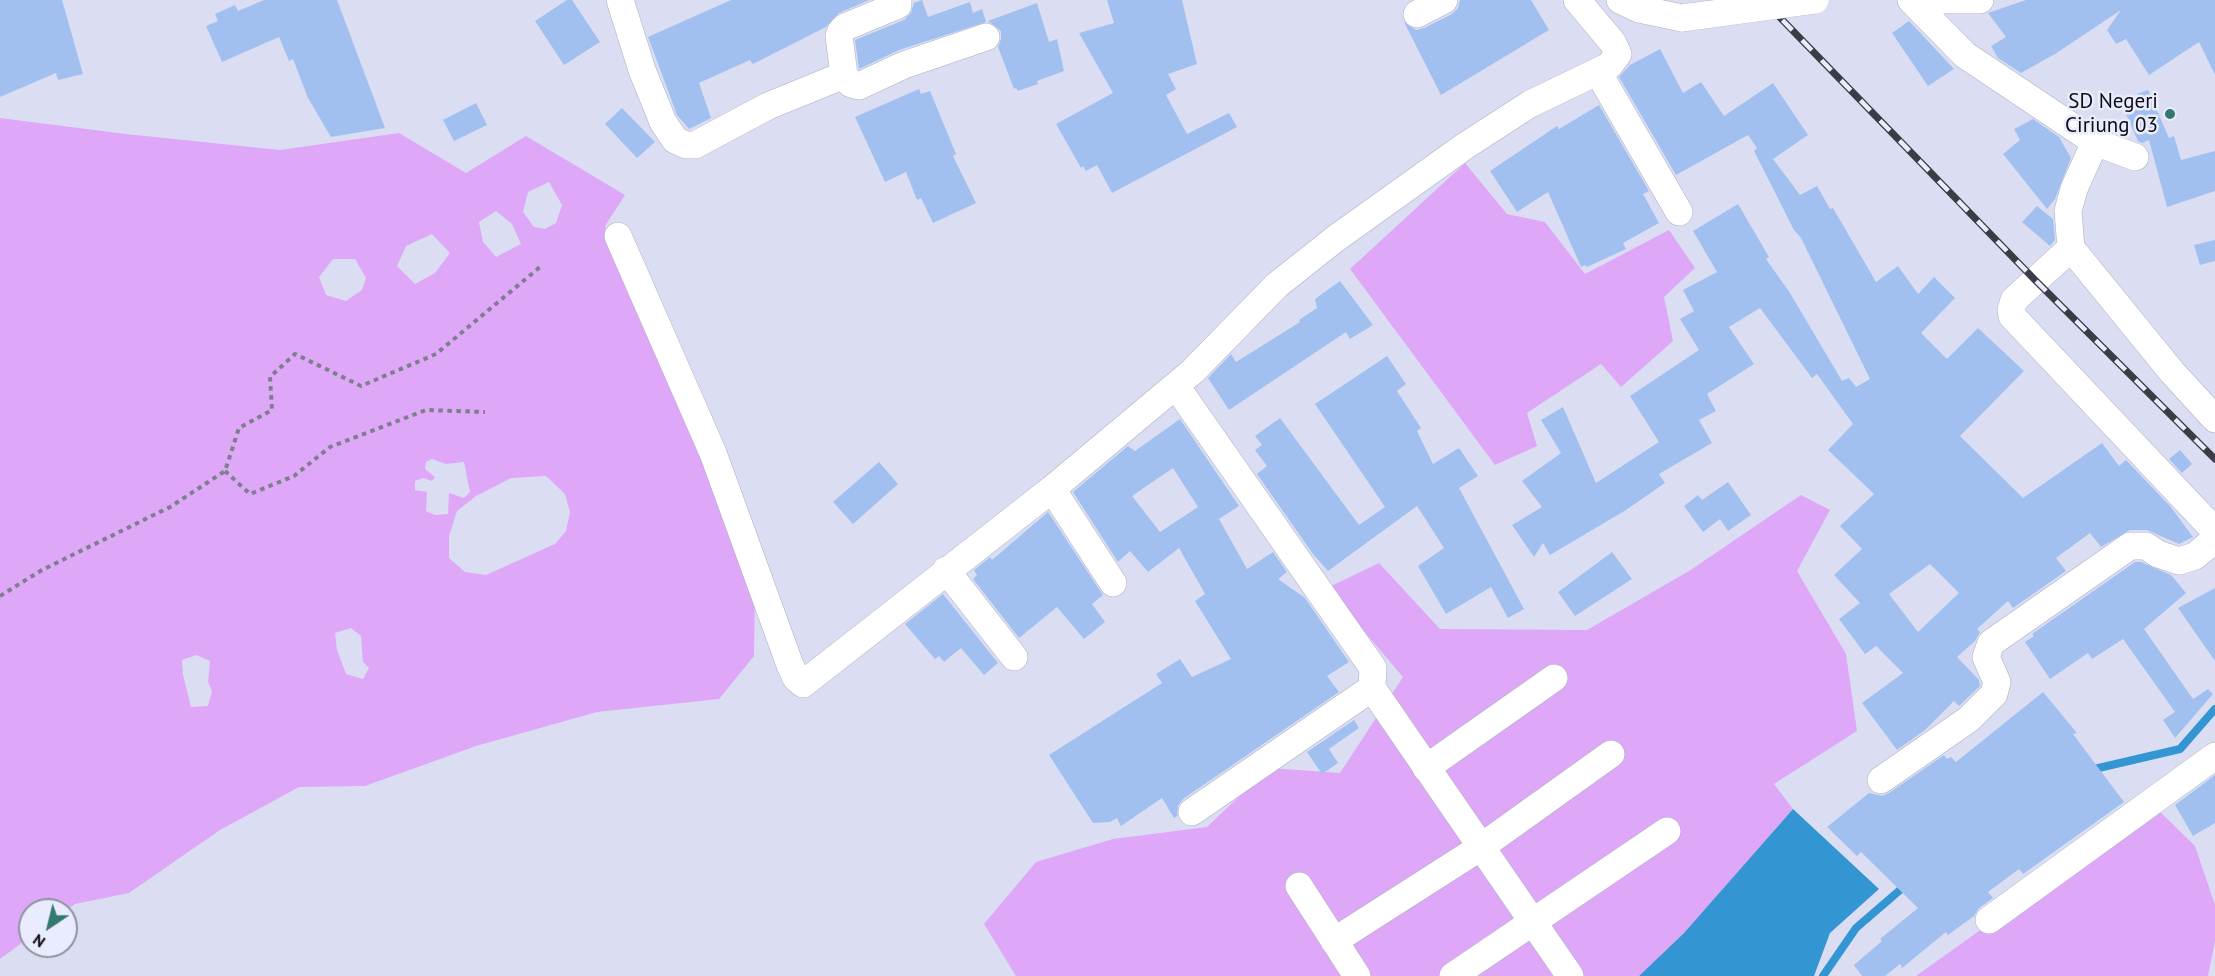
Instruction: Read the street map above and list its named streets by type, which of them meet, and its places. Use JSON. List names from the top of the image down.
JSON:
{
  "places": ["SD Negeri Ciriung 03"],
  "north": "bottom left"
}
